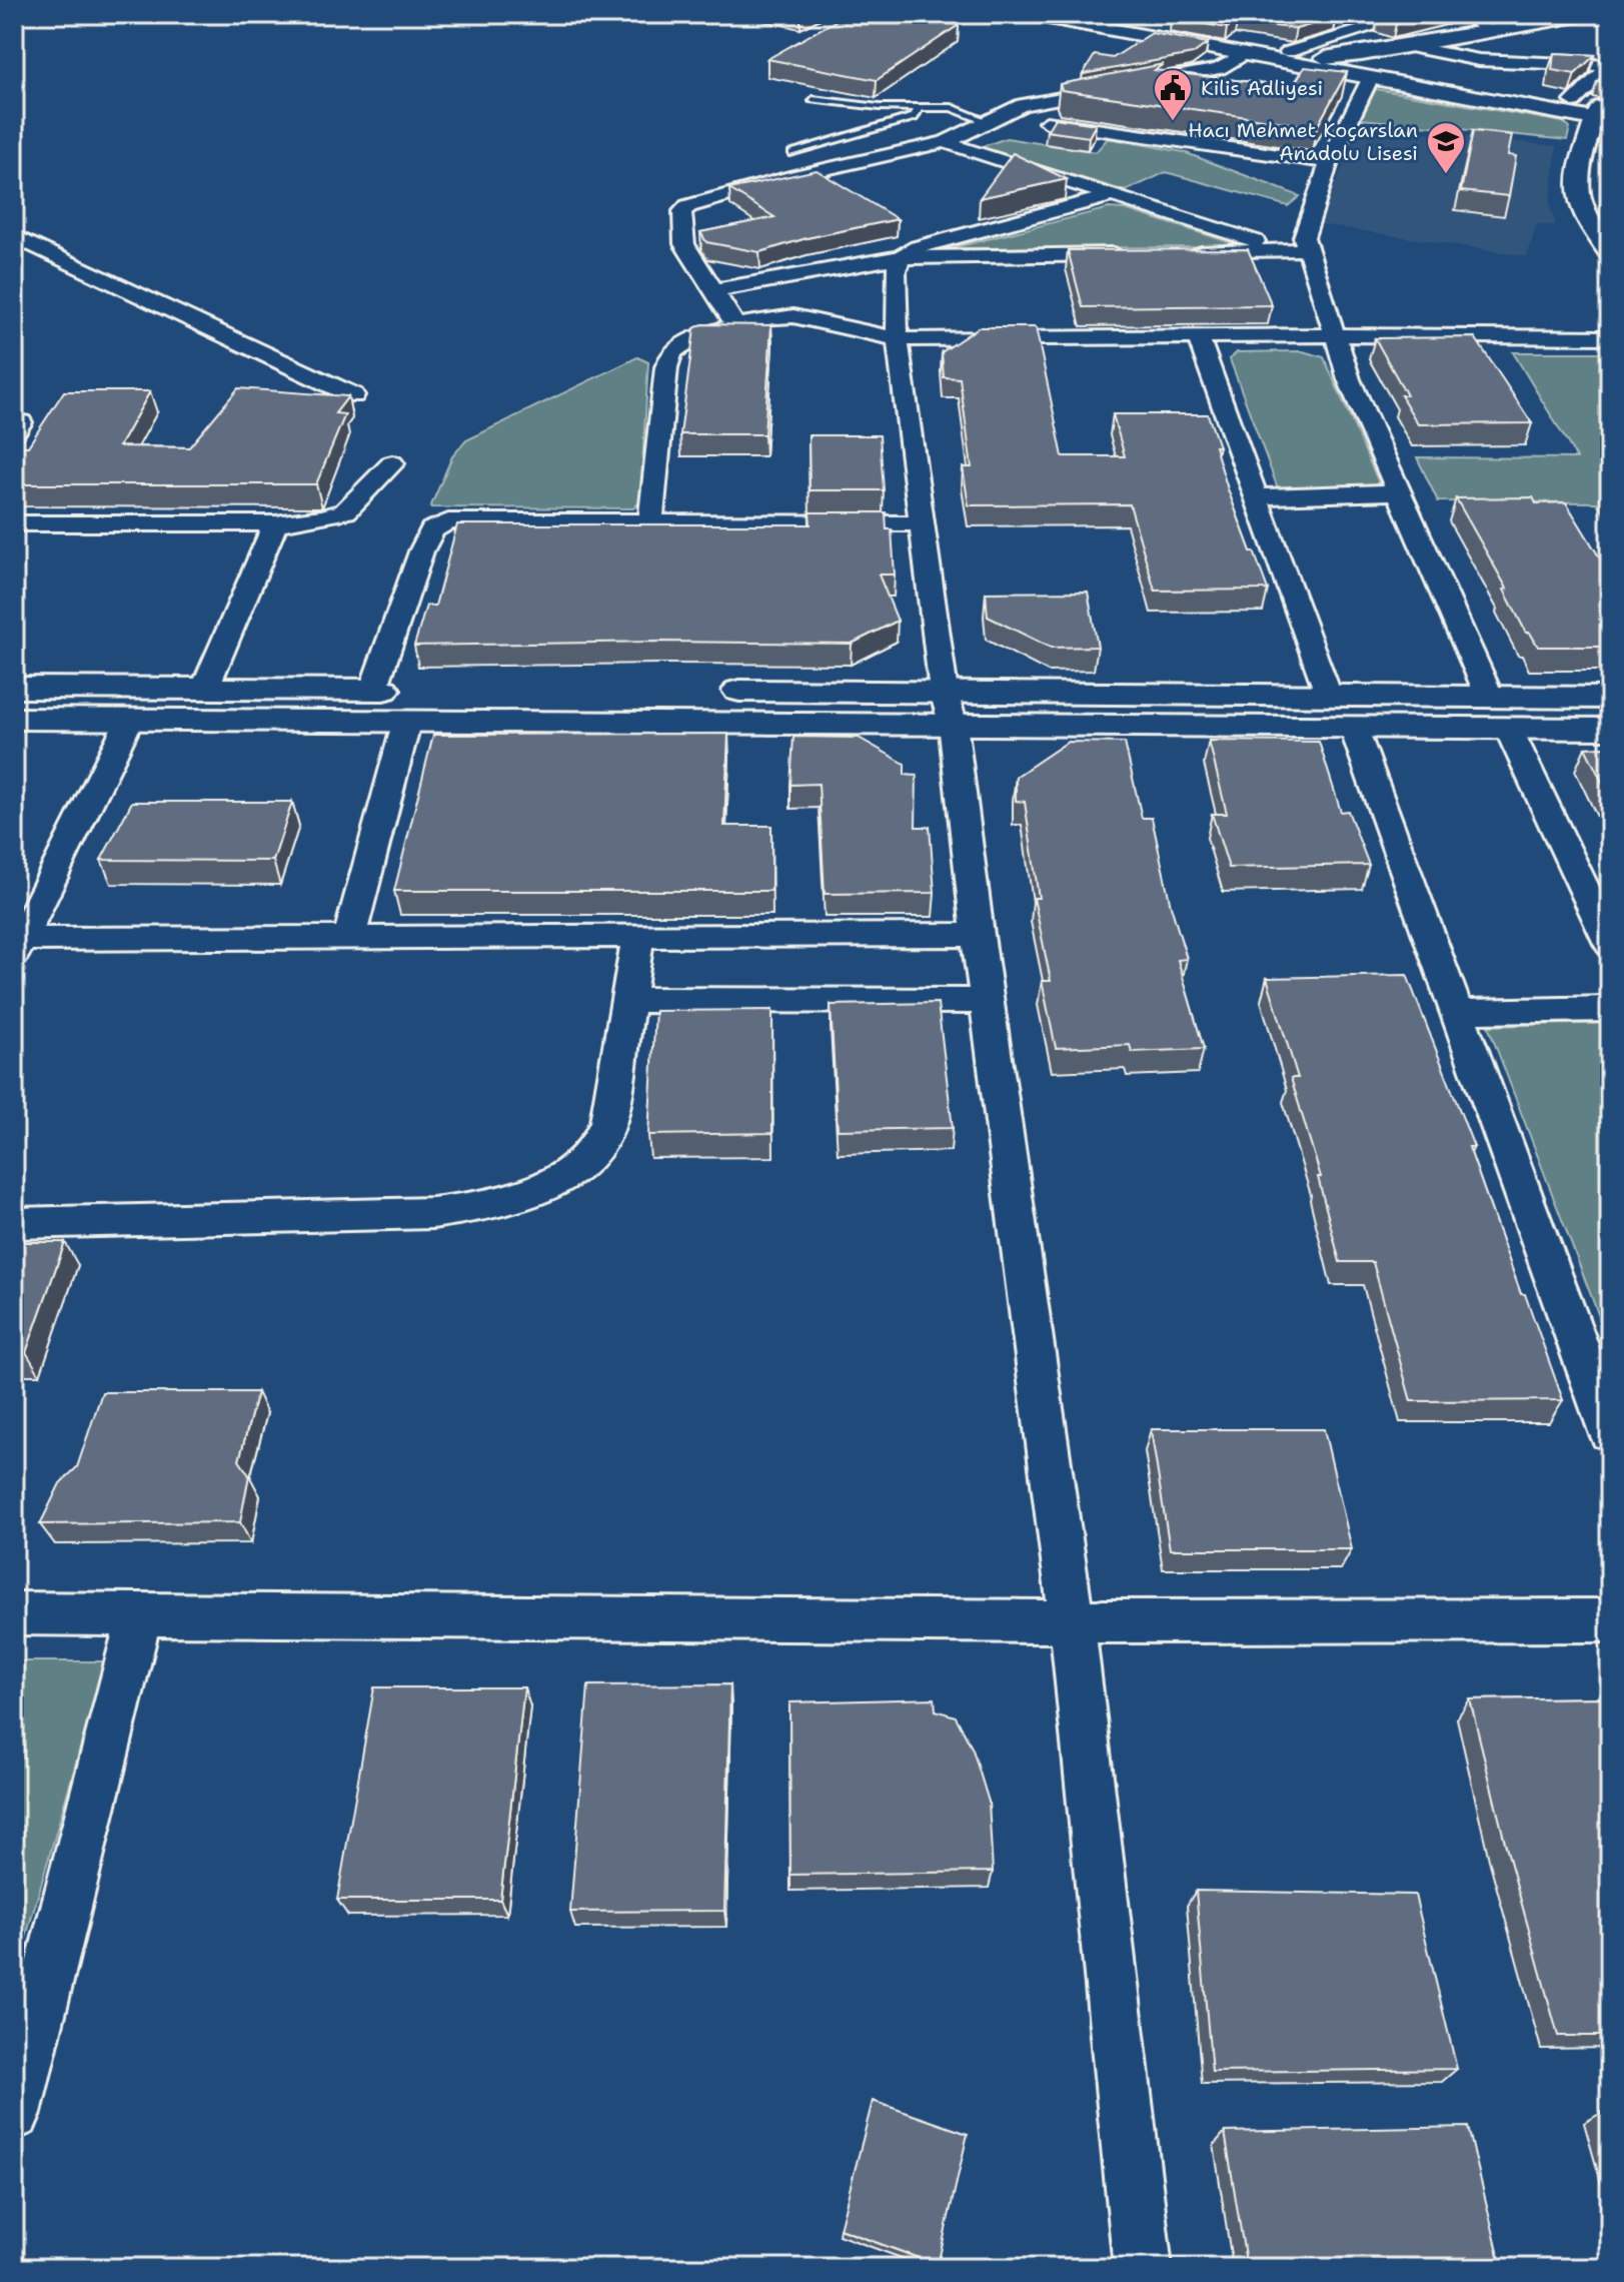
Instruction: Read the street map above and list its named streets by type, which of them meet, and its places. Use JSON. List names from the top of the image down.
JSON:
{
  "places": {
    "public building": ["Kilis Adliyesi"],
    "school or university": ["Hacı Mehmet Koçarslan Anadolu Lisesi"]
  }
}
